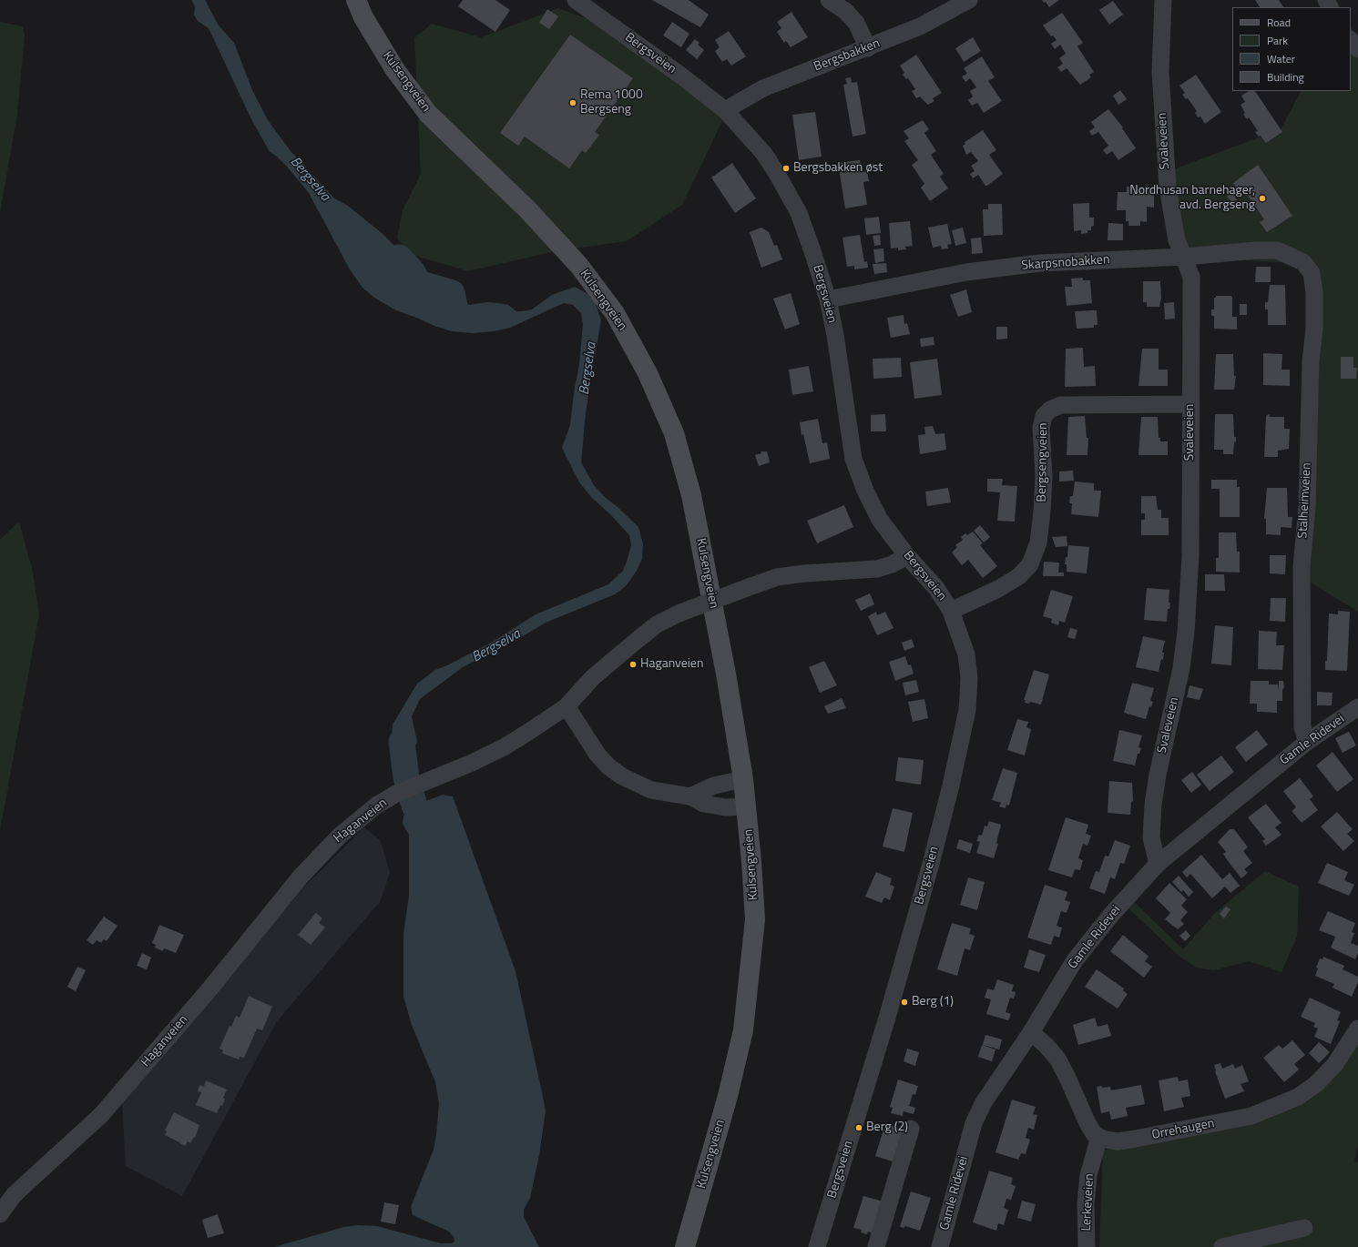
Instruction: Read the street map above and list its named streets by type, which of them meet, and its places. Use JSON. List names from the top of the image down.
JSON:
{
  "streets": {
    "main road": ["Kulsengveien"],
    "street": [
      "Bergsveien",
      "Bergsbakken",
      "Svaleveien",
      "Skarpsnobakken",
      "Bergsengveien",
      "Stalheimveien",
      "Gamle Ridevei",
      "Haganveien",
      "Orrehaugen",
      "Lerkeveien"
    ]
  },
  "crossings": [
    ["Bergsveien", "Bergsbakken"],
    ["Bergsveien", "Skarpsnobakken"],
    ["Bergsveien", "Bergsengveien"],
    ["Bergsveien", "Haganveien"],
    ["Svaleveien", "Skarpsnobakken"],
    ["Svaleveien", "Bergsengveien"],
    ["Svaleveien", "Gamle Ridevei"],
    ["Skarpsnobakken", "Stalheimveien"],
    ["Stalheimveien", "Gamle Ridevei"],
    ["Orrehaugen", "Lerkeveien"]
  ],
  "water": ["Bergselva"],
  "places": [
    "Rema 1000 Bergseng",
    "Bergsbakken øst",
    "Nordhusan barnehager, avd. Bergseng",
    "Haganveien",
    "Berg (1)",
    "Berg (2)"
  ],
  "legend": [
    "Road",
    "Park",
    "Water",
    "Building"
  ]
}
